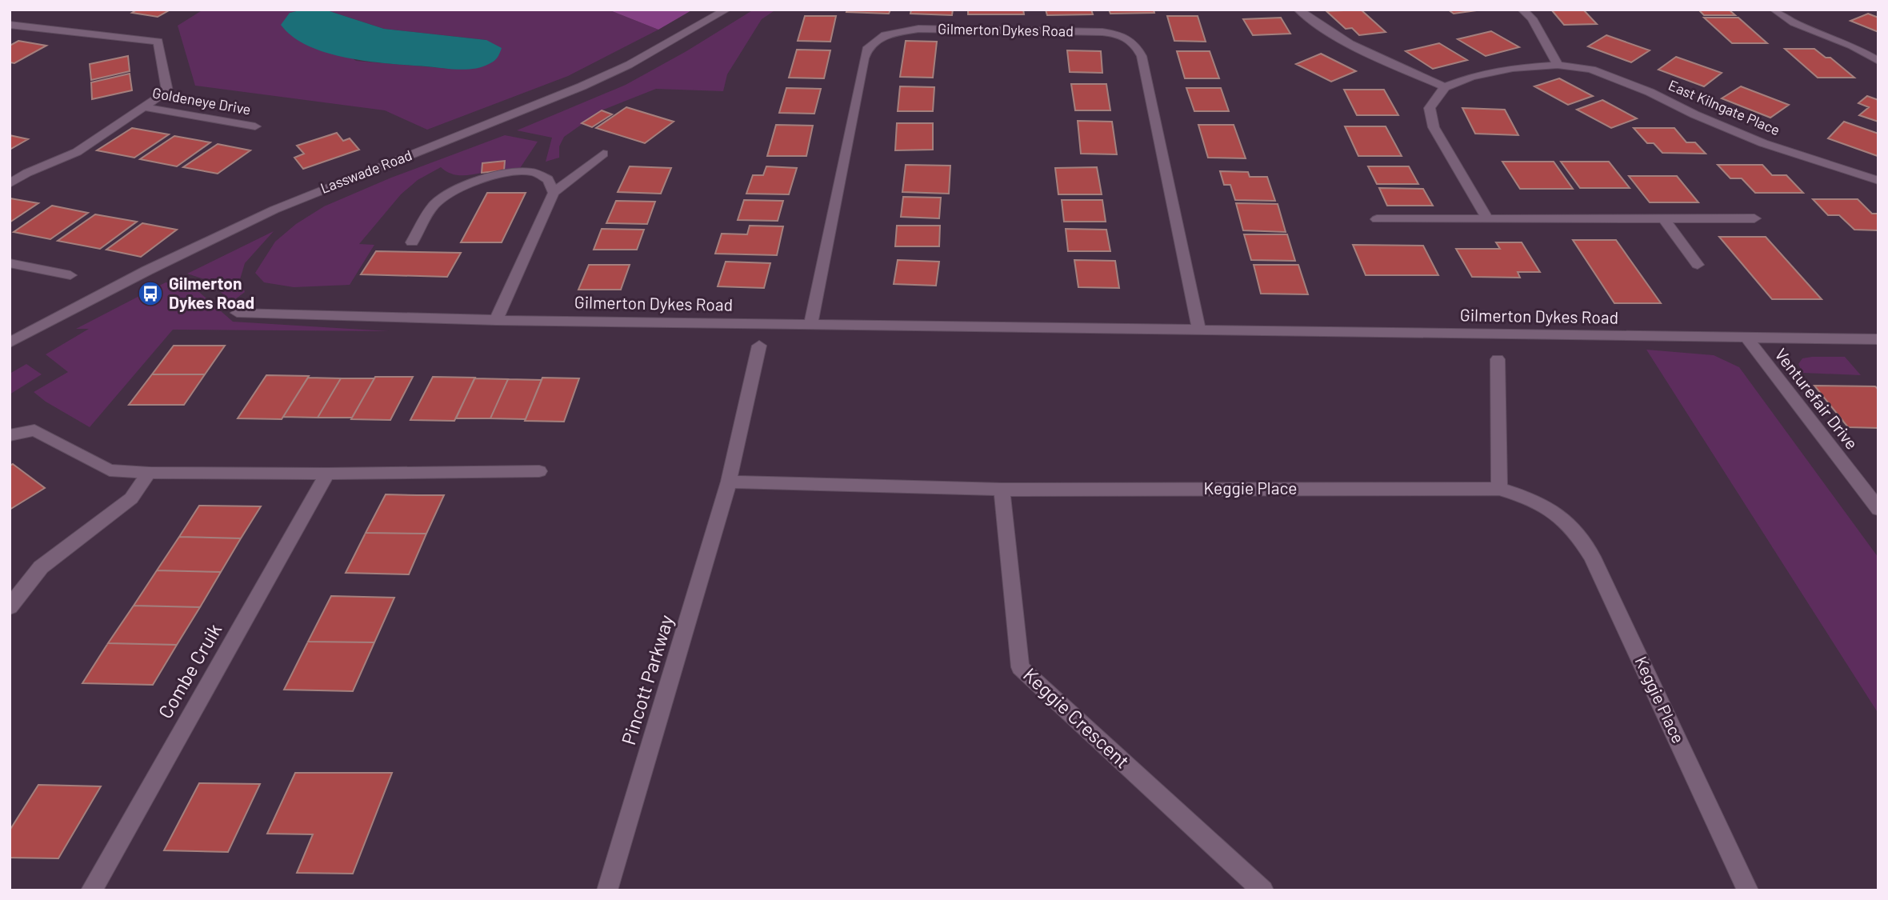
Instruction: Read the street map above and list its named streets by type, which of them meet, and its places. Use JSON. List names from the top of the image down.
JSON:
{
  "streets": {
    "street": [
      "Gilmerton Dykes Road",
      "Goldeneye Drive",
      "East Kilngate Place",
      "Lasswade Road",
      "Venturefair Drive",
      "Keggie Place",
      "Combe Cruik",
      "Pincott Parkway",
      "Keggie Crescent"
    ]
  },
  "crossings": [
    ["Gilmerton Dykes Road", "Venturefair Drive"],
    ["Keggie Place", "Keggie Crescent"]
  ],
  "places": {
    "bus stop": ["Gilmerton Dykes Road"]
  }
}
